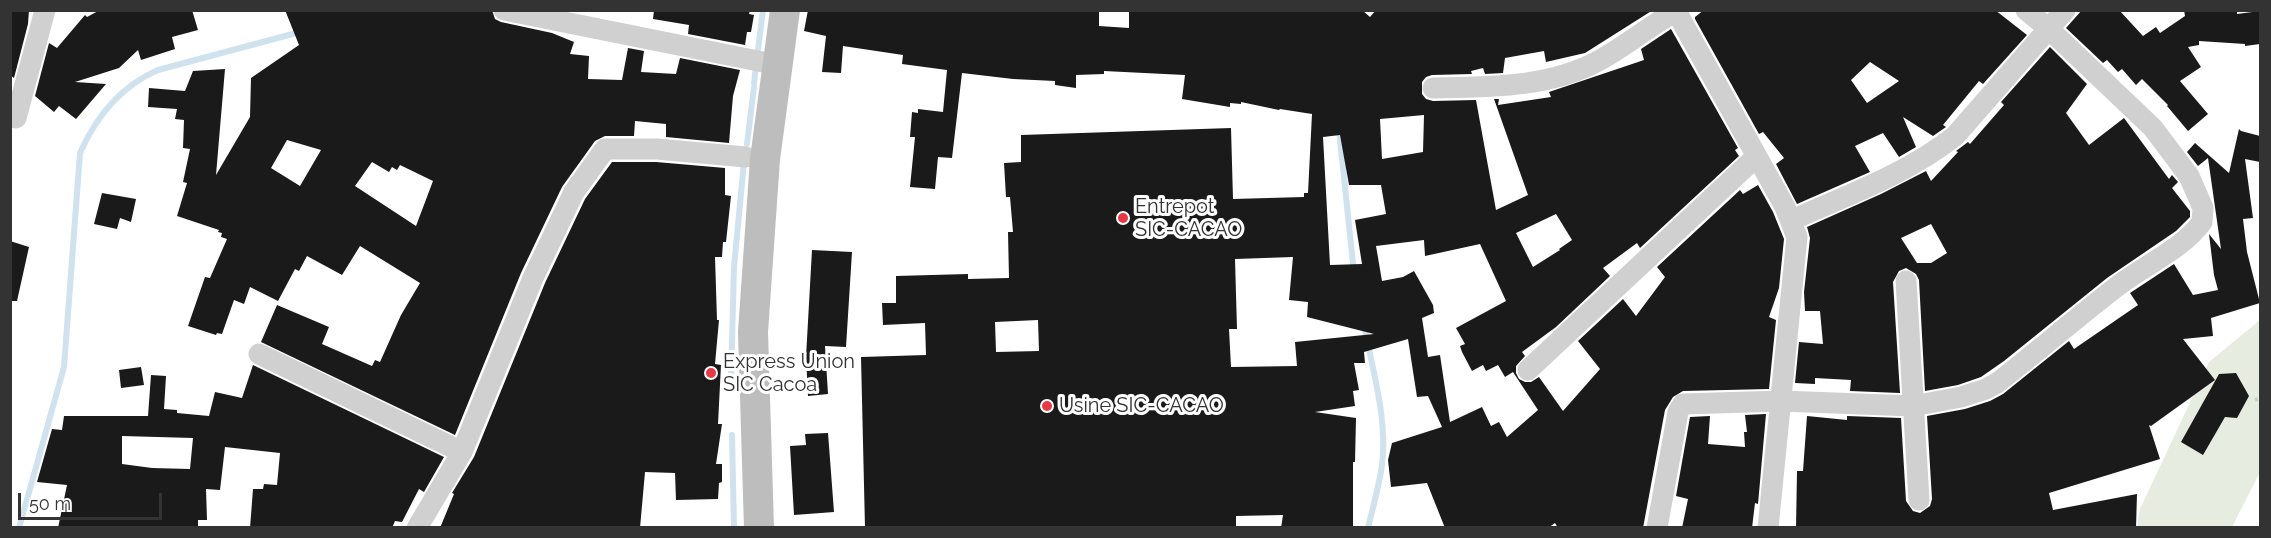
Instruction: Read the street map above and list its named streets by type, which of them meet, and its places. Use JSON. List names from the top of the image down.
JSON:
{
  "places": ["Entrepot SIC-CACAO", "Express Union SIC Cacoa", "Usine SIC-CACAO"],
  "scale_bar": "50 m"
}
